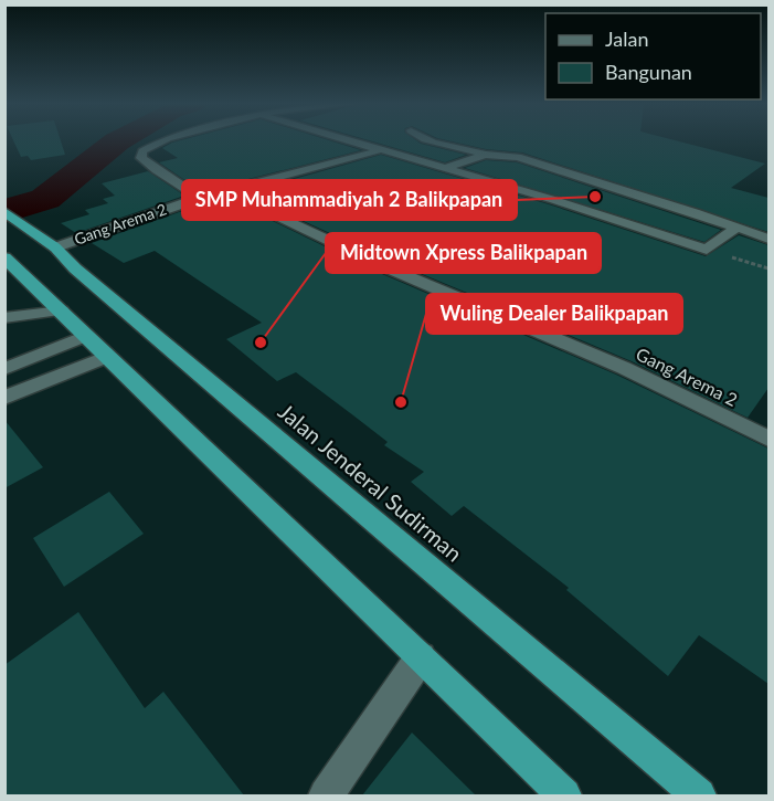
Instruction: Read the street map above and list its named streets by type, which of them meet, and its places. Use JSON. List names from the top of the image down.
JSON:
{
  "streets": {
    "highway": ["Jalan Jenderal Sudirman"],
    "street": ["Gang Arema 2"]
  },
  "crossings": [
    ["Gang Arema 2", "Jalan Jenderal Sudirman"]
  ],
  "places": ["SMP Muhammadiyah 2 Balikpapan", "Midtown Xpress Balikpapan", "Wuling Dealer Balikpapan"],
  "legend": ["Jalan", "Bangunan"]
}
